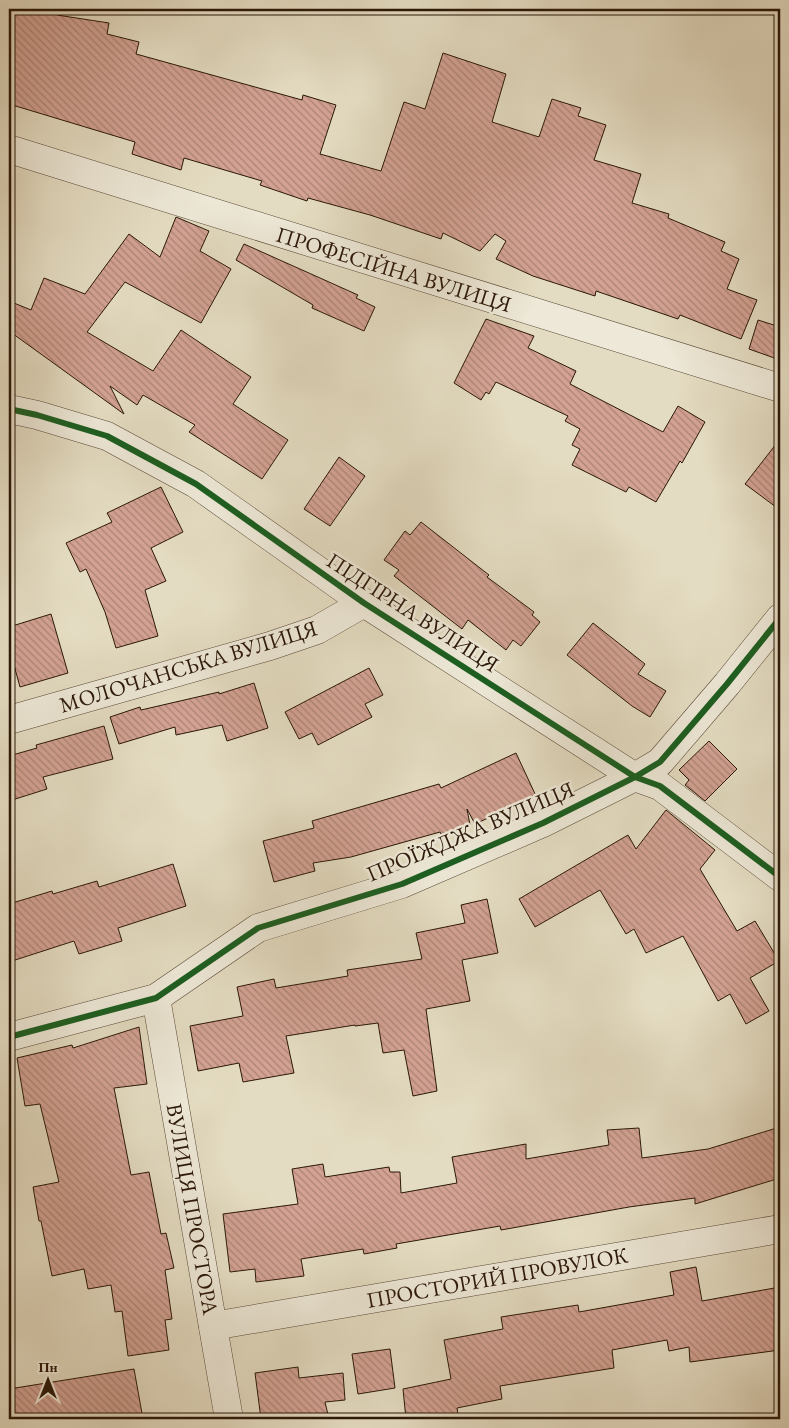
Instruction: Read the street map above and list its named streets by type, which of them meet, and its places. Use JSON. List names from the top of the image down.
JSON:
{
  "streets": {
    "street": [
      "ПРОФЕСІЙНА ВУЛИЦЯ",
      "ПІДГІРНА ВУЛИЦЯ",
      "МОЛОЧАНСЬКА ВУЛИЦЯ",
      "ПРОЇЖДЖА ВУЛИЦЯ",
      "ВУЛИЦЯ ПРОСТОРА",
      "ПРОСТОРИЙ ПРОВУЛОК"
    ]
  },
  "crossings": [
    ["ПІДГІРНА ВУЛИЦЯ", "МОЛОЧАНСЬКА ВУЛИЦЯ"],
    ["ПІДГІРНА ВУЛИЦЯ", "ПРОЇЖДЖА ВУЛИЦЯ"],
    ["ПРОЇЖДЖА ВУЛИЦЯ", "ВУЛИЦЯ ПРОСТОРА"],
    ["ВУЛИЦЯ ПРОСТОРА", "ПРОСТОРИЙ ПРОВУЛОК"]
  ],
  "north": "top"
}
